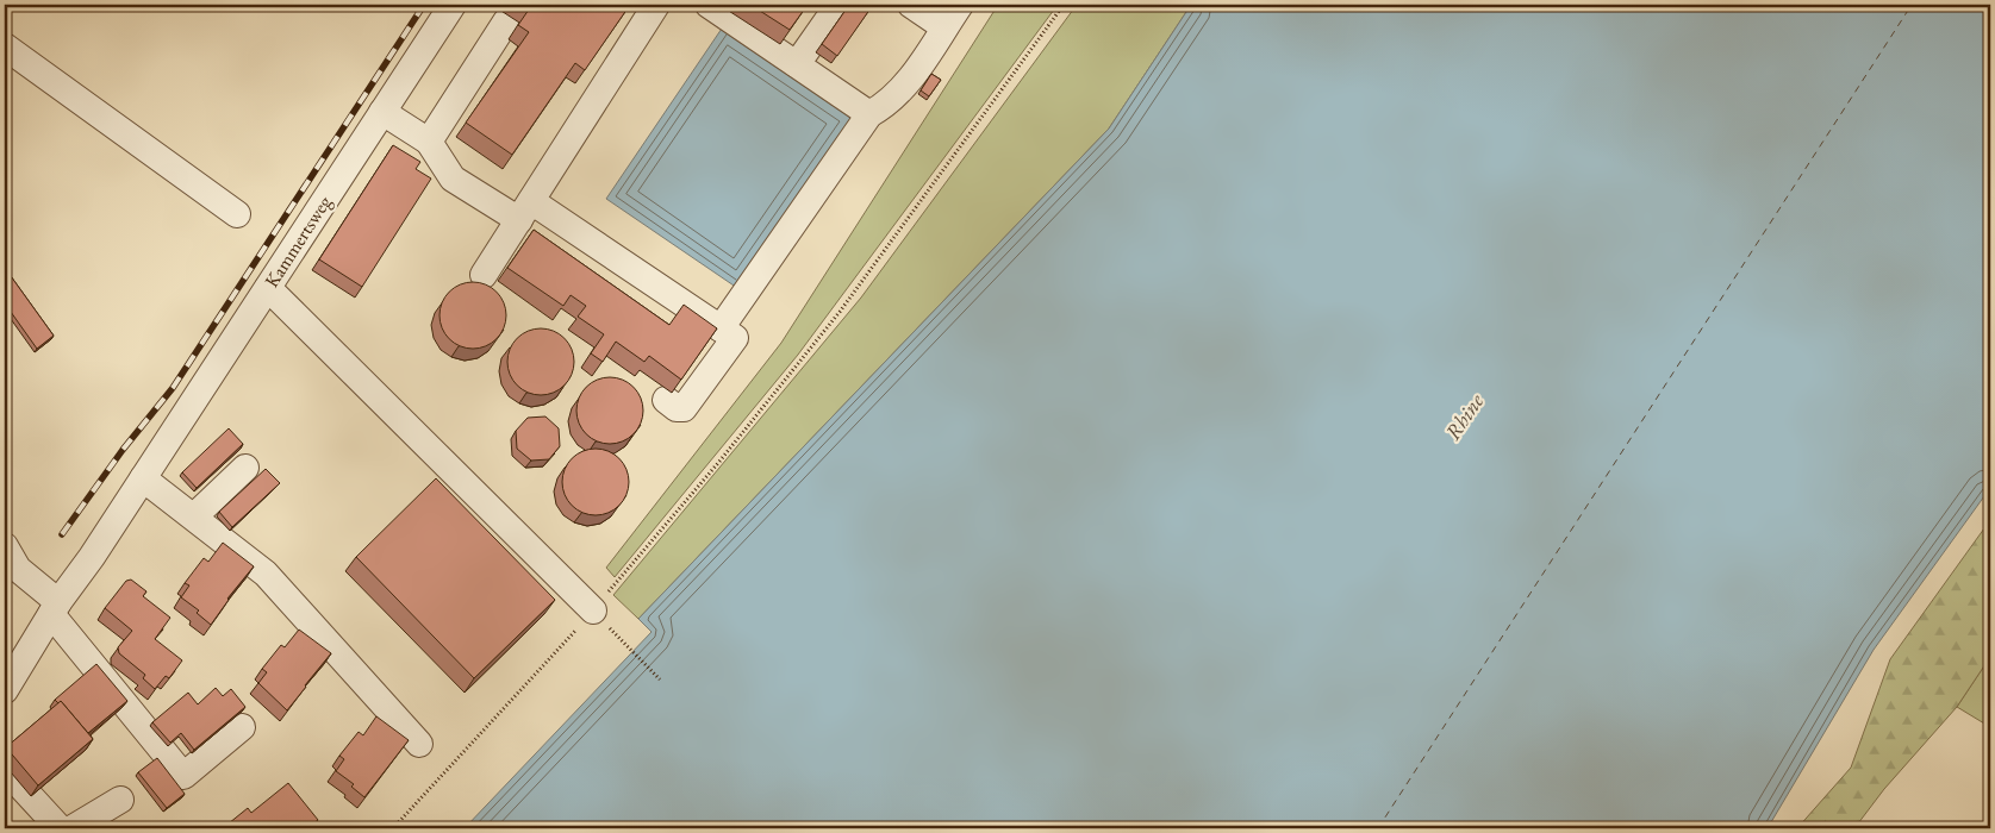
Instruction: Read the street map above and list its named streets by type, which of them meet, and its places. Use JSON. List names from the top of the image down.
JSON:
{
  "streets": {
    "street": ["Kammertsweg"]
  },
  "water": ["Rhine"]
}
